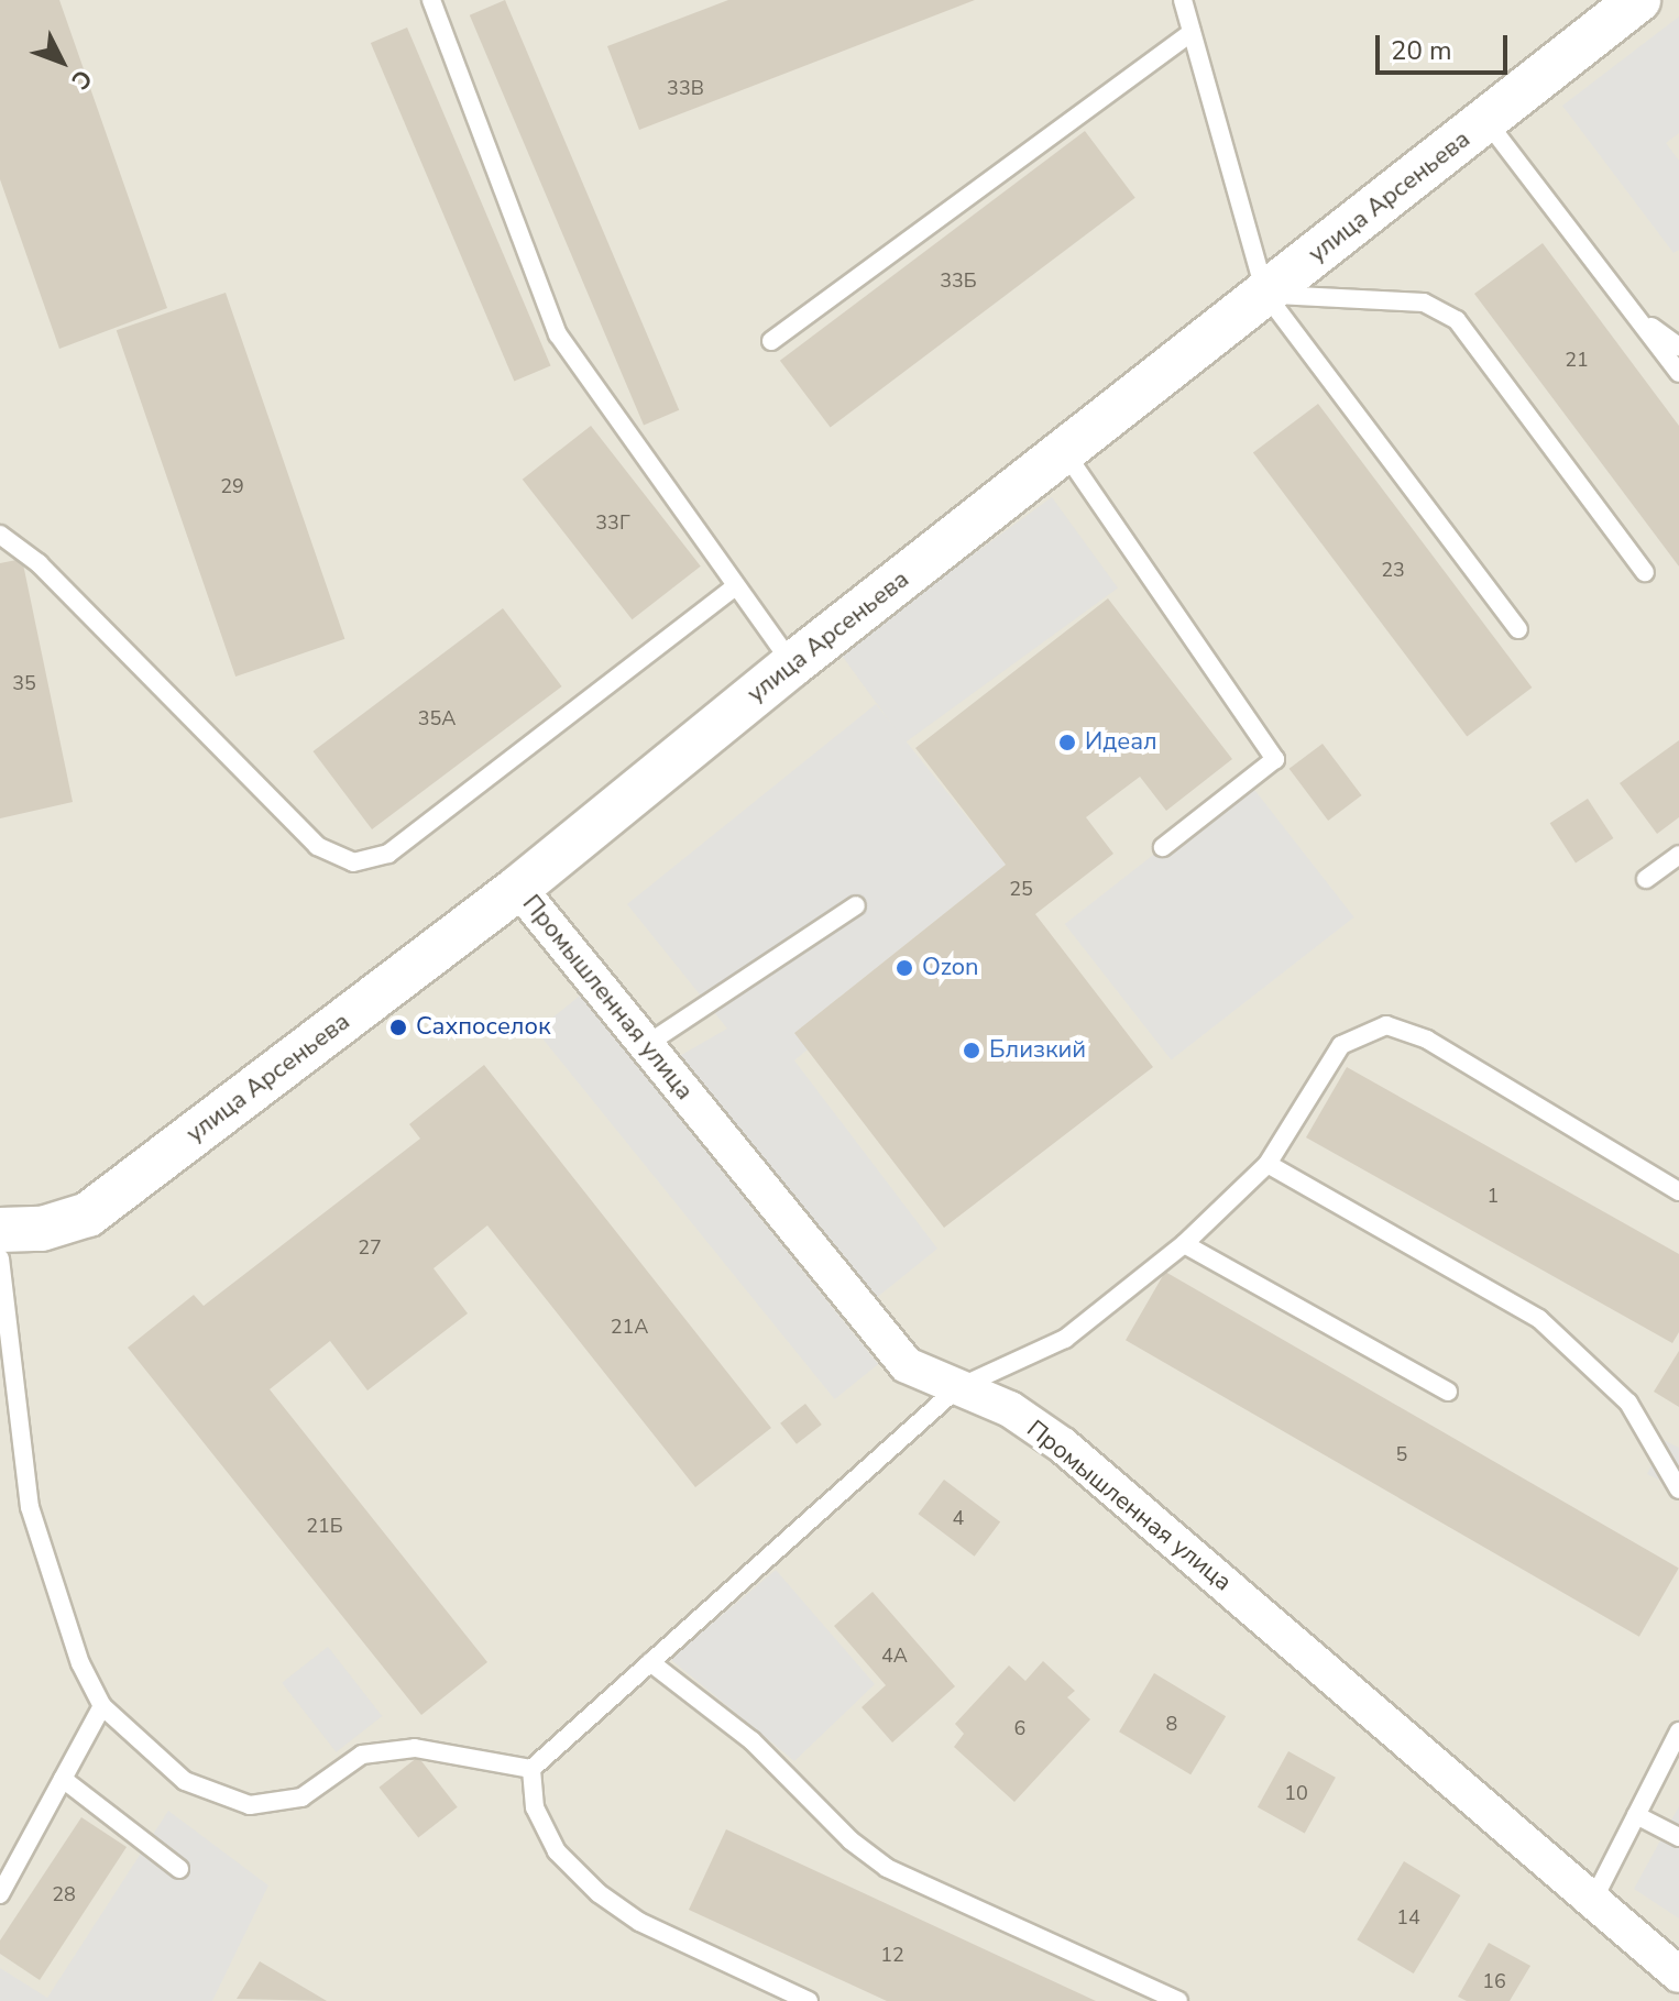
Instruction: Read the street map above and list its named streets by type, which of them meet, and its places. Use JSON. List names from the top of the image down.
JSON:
{
  "streets": {
    "street": ["улица Арсеньева", "Промышленная улица"]
  },
  "crossings": [
    ["улица Арсеньева", "Промышленная улица"]
  ],
  "places": [
    "Идеал",
    "Ozon",
    "Сахпоселок",
    "Близкий"
  ],
  "house_numbers": [
    "33В",
    "33Б",
    "21",
    "29",
    "33Г",
    "23",
    "35",
    "35А",
    "25",
    "1",
    "27",
    "21А",
    "5",
    "4",
    "21Б",
    "4А",
    "8",
    "6",
    "10",
    "28",
    "14",
    "12",
    "16"
  ],
  "scale_bar": "20 m",
  "north": "bottom right"
}
